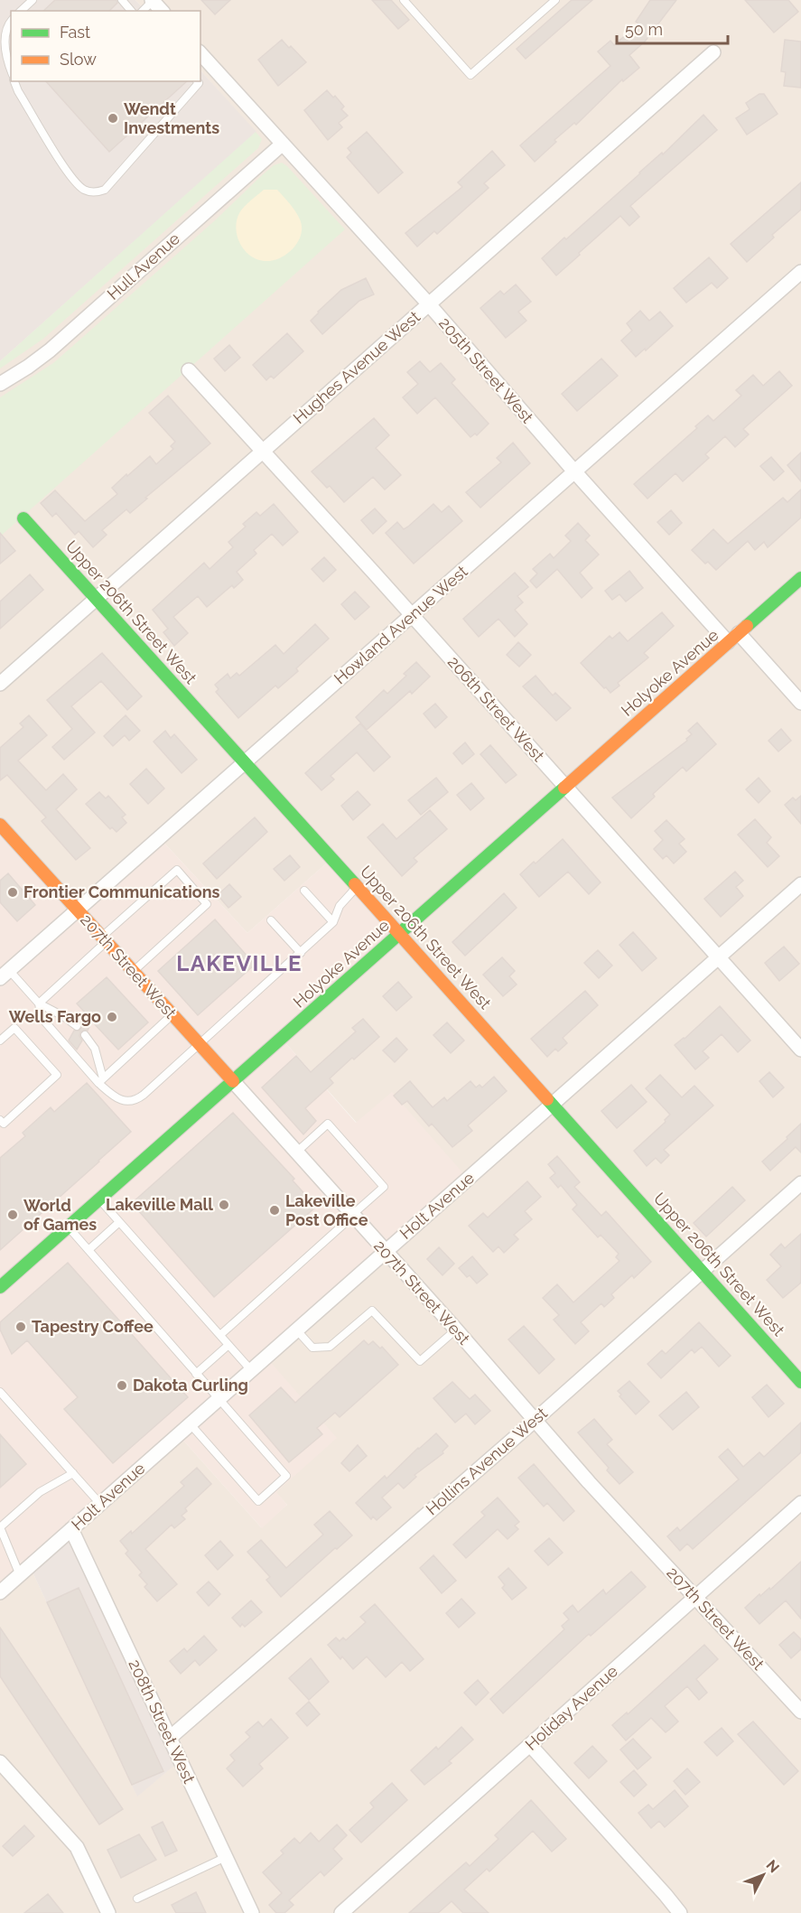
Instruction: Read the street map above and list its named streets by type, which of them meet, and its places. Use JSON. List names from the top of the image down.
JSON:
{
  "streets": {
    "street": [
      "Hull Avenue",
      "Hughes Avenue West",
      "205th Street West",
      "Upper 206th Street West",
      "Howland Avenue West",
      "Holyoke Avenue",
      "206th Street West",
      "207th Street West",
      "Holt Avenue",
      "Hollins Avenue West",
      "Holiday Avenue",
      "208th Street West"
    ]
  },
  "crossings": [
    ["Hull Avenue", "205th Street West"],
    ["Hughes Avenue West", "205th Street West"],
    ["Hughes Avenue West", "Upper 206th Street West"],
    ["Hughes Avenue West", "206th Street West"],
    ["205th Street West", "Howland Avenue West"],
    ["205th Street West", "Holyoke Avenue"],
    ["Upper 206th Street West", "Howland Avenue West"],
    ["Upper 206th Street West", "Holyoke Avenue"],
    ["Upper 206th Street West", "Holt Avenue"],
    ["Upper 206th Street West", "Hollins Avenue West"],
    ["Howland Avenue West", "206th Street West"],
    ["Howland Avenue West", "207th Street West"],
    ["Holyoke Avenue", "206th Street West"],
    ["Holyoke Avenue", "207th Street West"],
    ["206th Street West", "Holt Avenue"],
    ["207th Street West", "Holt Avenue"],
    ["207th Street West", "Hollins Avenue West"],
    ["207th Street West", "Holiday Avenue"],
    ["Holt Avenue", "208th Street West"],
    ["Hollins Avenue West", "208th Street West"]
  ],
  "districts": ["LAKEVILLE"],
  "places": [
    "Wendt Investments",
    "Frontier Communications",
    "Wells Fargo",
    "Lakeville Mall",
    "Lakeville Post Office",
    "World of Games",
    "Tapestry Coffee",
    "Dakota Curling"
  ],
  "legend": ["Fast", "Slow"],
  "scale_bar": "50 m",
  "north": "top right"
}
